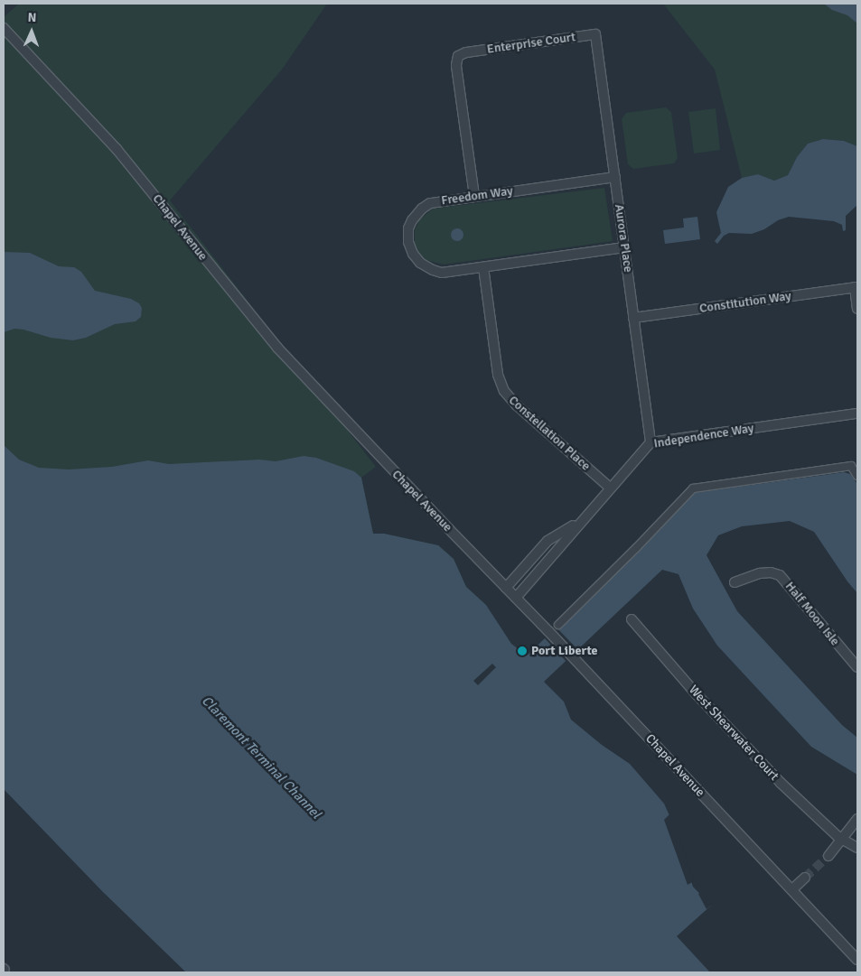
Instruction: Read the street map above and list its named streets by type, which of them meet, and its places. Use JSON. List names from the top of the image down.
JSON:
{
  "streets": {
    "street": [
      "Enterprise Court",
      "Freedom Way",
      "Chapel Avenue",
      "Aurora Place",
      "Constitution Way",
      "Constellation Place",
      "Independence Way",
      "Half Moon Isle",
      "West Shearwater Court"
    ]
  },
  "crossings": [
    ["Enterprise Court", "Freedom Way"],
    ["Enterprise Court", "Aurora Place"],
    ["Freedom Way", "Aurora Place"],
    ["Freedom Way", "Constellation Place"],
    ["Chapel Avenue", "Independence Way"],
    ["Aurora Place", "Constitution Way"],
    ["Aurora Place", "Independence Way"],
    ["Constellation Place", "Independence Way"]
  ],
  "water": ["Claremont Terminal Channel"],
  "places": ["Port Liberte"],
  "north": "top"
}
